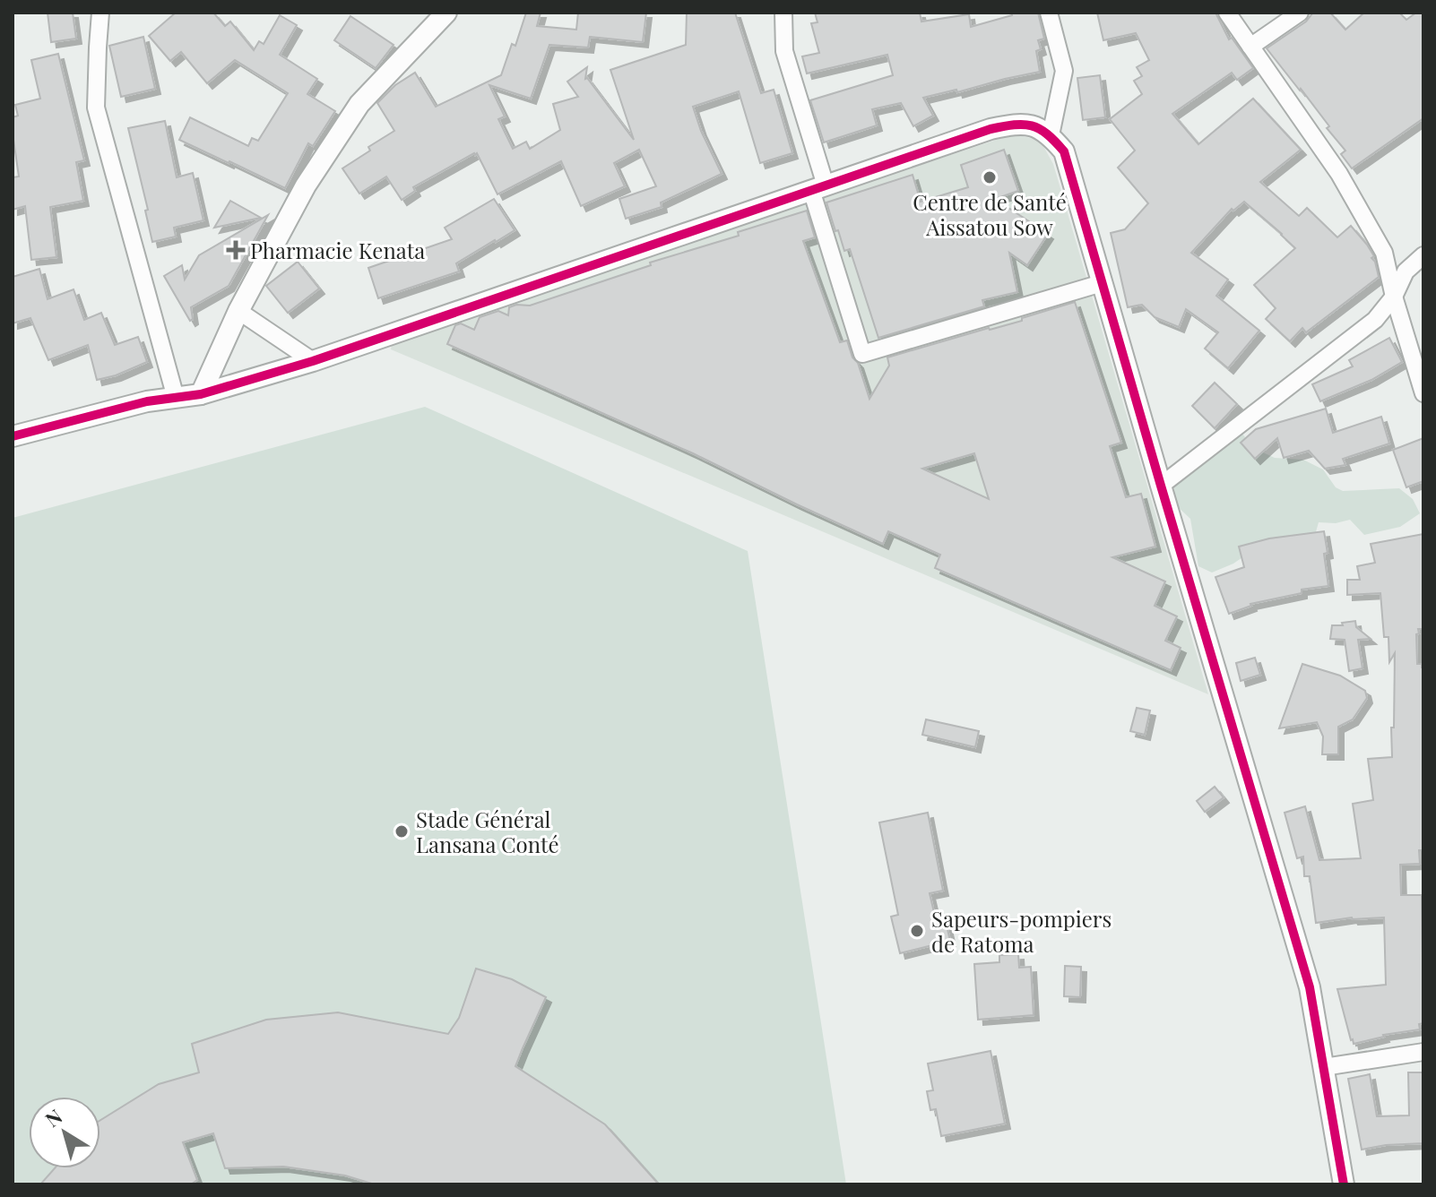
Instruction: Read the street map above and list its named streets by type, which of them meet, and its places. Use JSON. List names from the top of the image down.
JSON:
{
  "places": {
    "other": ["Centre de Santé Aissatou Sow", "Stade Général Lansana Conté", "Sapeurs-pompiers de Ratoma"],
    "health": ["Pharmacie Kenata"]
  },
  "north": "top left"
}
